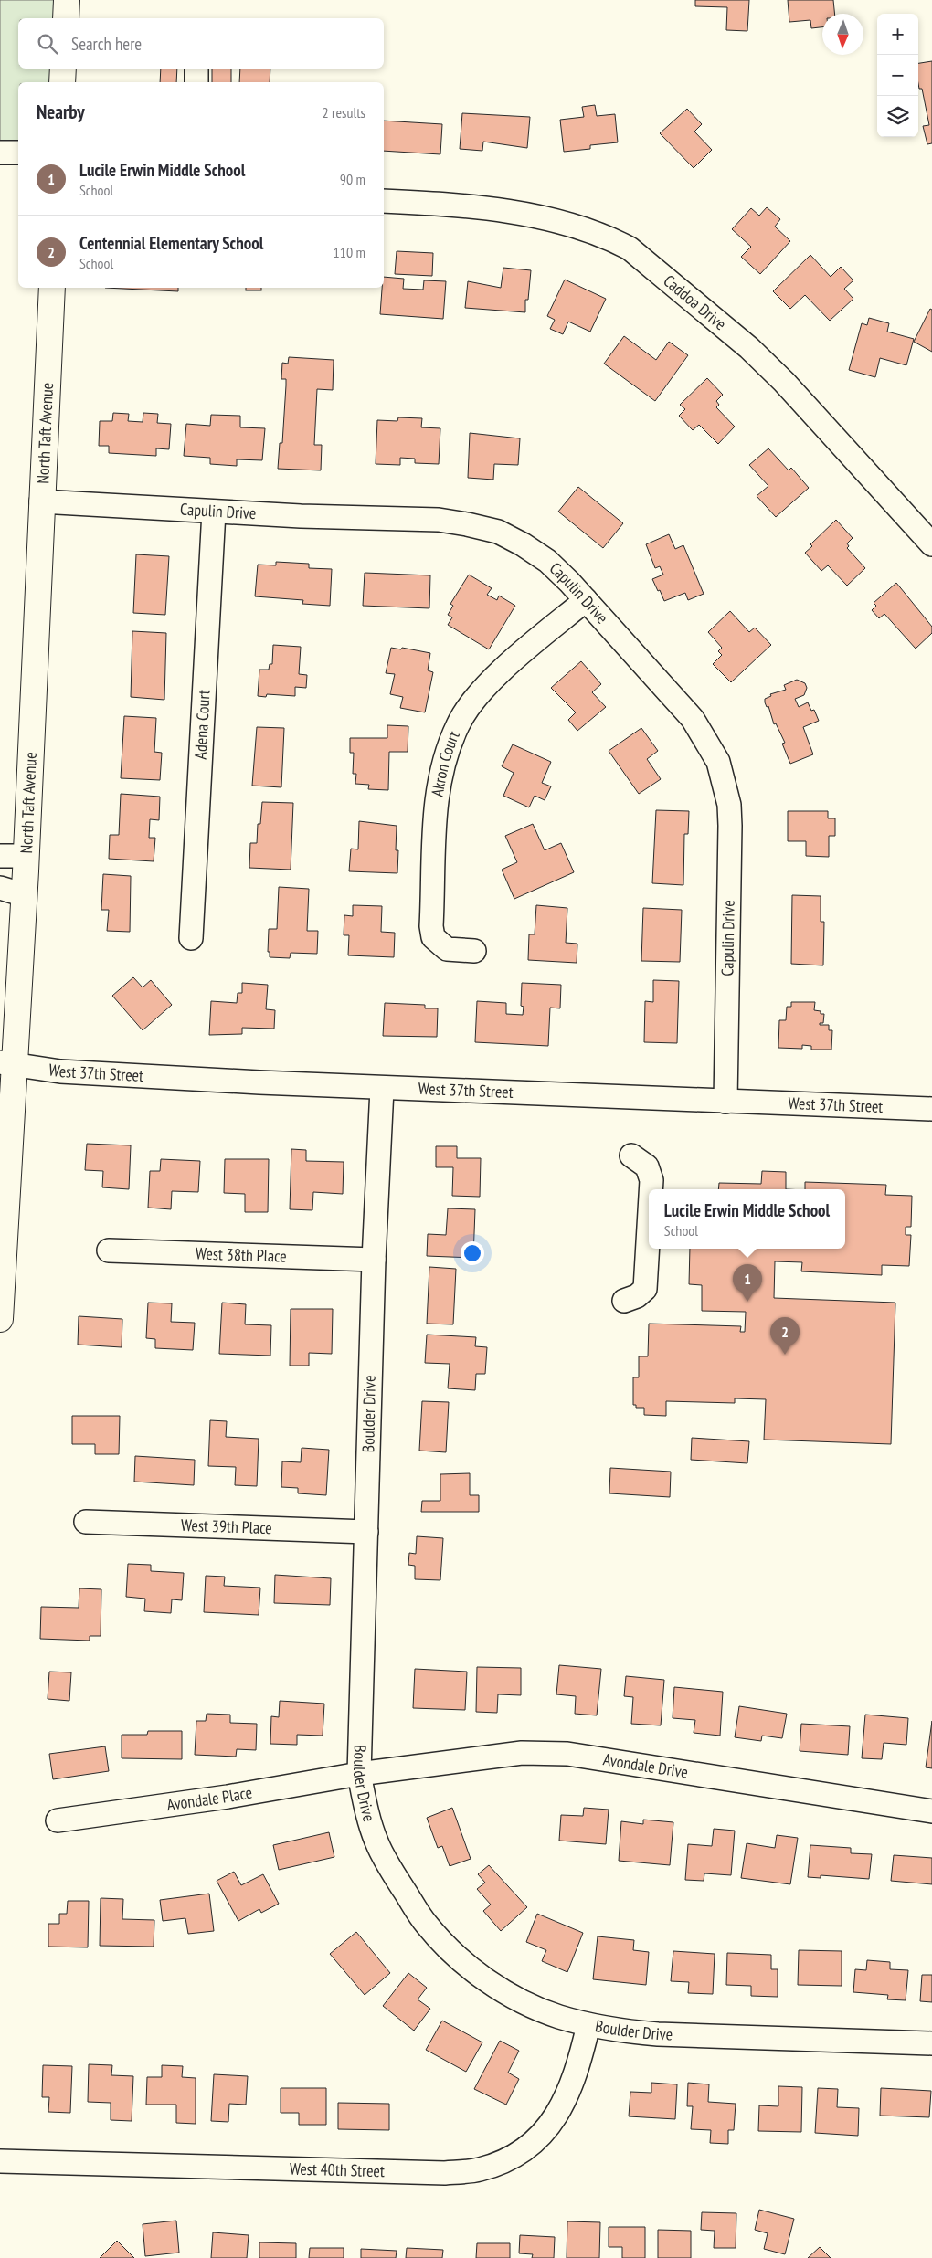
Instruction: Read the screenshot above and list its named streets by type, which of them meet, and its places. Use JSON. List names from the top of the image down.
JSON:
{
  "streets": {
    "main road": ["North Taft Avenue"],
    "street": [
      "Caddoa Drive",
      "Capulin Drive",
      "Adena Court",
      "Akron Court",
      "West 37th Street",
      "West 38th Place",
      "Boulder Drive",
      "West 39th Place",
      "Avondale Drive",
      "Avondale Place",
      "West 40th Street"
    ]
  },
  "crossings": [
    ["North Taft Avenue", "Capulin Drive"],
    ["North Taft Avenue", "West 37th Street"],
    ["Capulin Drive", "Adena Court"],
    ["Capulin Drive", "Akron Court"],
    ["Capulin Drive", "West 37th Street"],
    ["West 37th Street", "Boulder Drive"],
    ["West 38th Place", "Boulder Drive"],
    ["Boulder Drive", "West 39th Place"],
    ["Boulder Drive", "Avondale Drive"],
    ["Boulder Drive", "Avondale Place"],
    ["Boulder Drive", "West 40th Street"],
    ["Avondale Drive", "Avondale Place"]
  ],
  "north": "bottom",
  "page": {
    "map_buttons": ["+", "−"],
    "search": "Search here",
    "heading": ["Nearby", "2 results"],
    "list": [
      {
        "mark": "1",
        "name": "Lucile Erwin Middle School",
        "note": "School",
        "value": "90 m"
      },
      {
        "mark": "2",
        "name": "Centennial Elementary School",
        "note": "School",
        "value": "110 m"
      }
    ],
    "popup": ["Lucile Erwin Middle School", "School"],
    "pins": ["1", "2"]
  }
}
